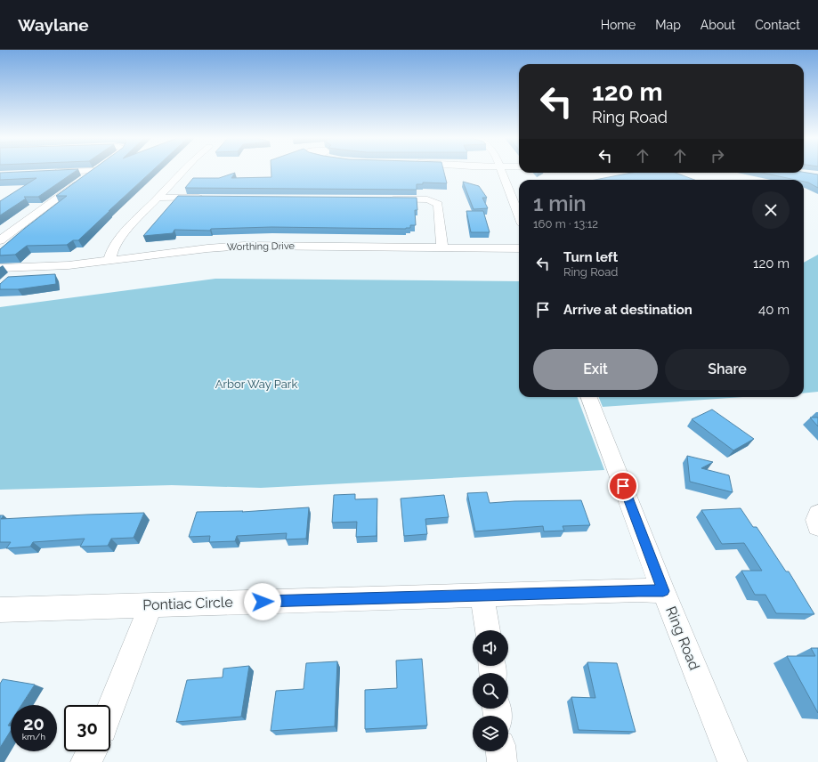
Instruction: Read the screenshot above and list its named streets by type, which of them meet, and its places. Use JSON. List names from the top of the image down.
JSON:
{
  "streets": {
    "street": ["Worthing Drive", "Pontiac Circle", "Ring Road"]
  },
  "crossings": [
    ["Pontiac Circle", "Ring Road"]
  ],
  "parks": ["Arbor Way Park"],
  "page": {
    "header": "Waylane",
    "nav": [
      "Home",
      "Map",
      "About",
      "Contact"
    ],
    "turn": ["120 m", "Ring Road"],
    "heading": ["1 min", "160 m · 13:12"],
    "list": [
      {
        "name": "Turn left",
        "note": "Ring Road",
        "value": "120 m"
      },
      {
        "name": "Arrive at destination",
        "value": "40 m"
      }
    ],
    "buttons": ["Exit", "Share"],
    "speed": "20 km/h",
    "limit": "30"
  }
}
